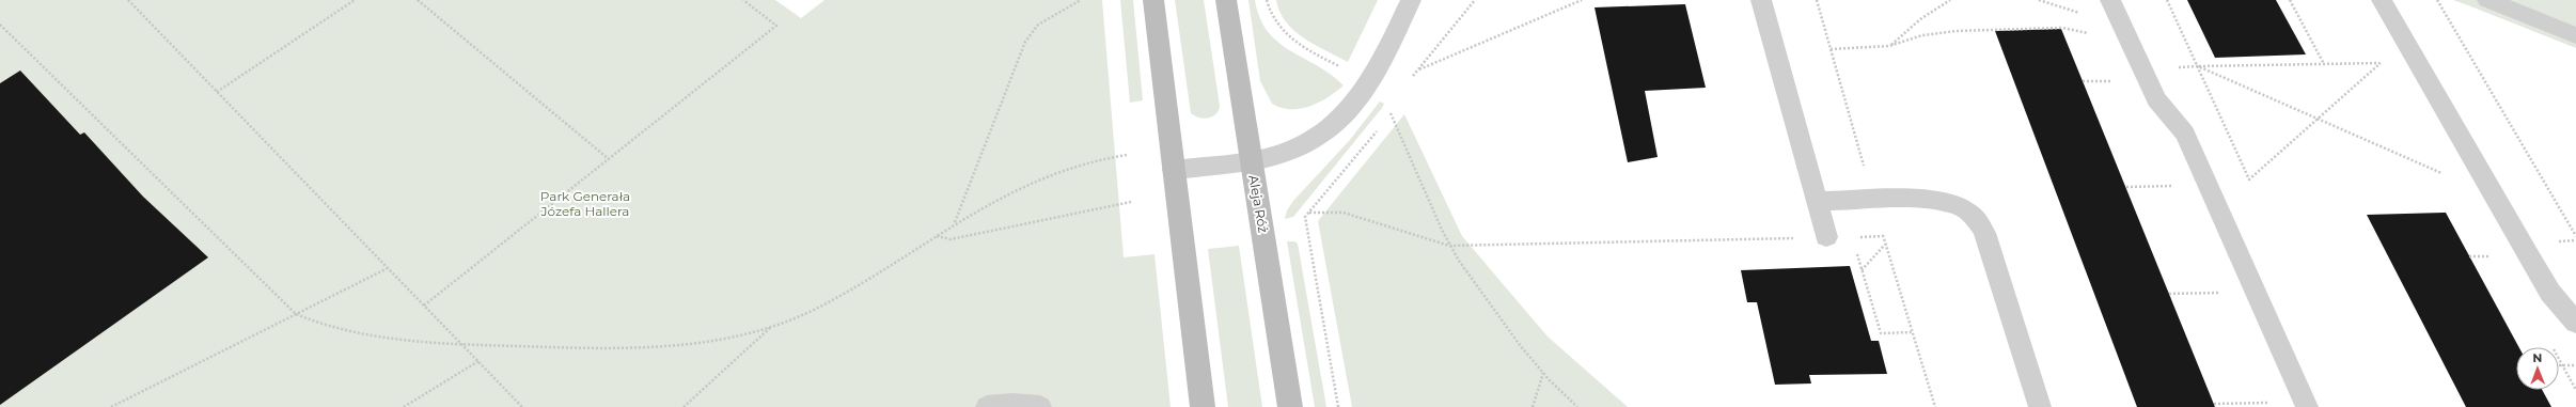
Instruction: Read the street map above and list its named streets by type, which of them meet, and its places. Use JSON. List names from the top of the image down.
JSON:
{
  "streets": {
    "main road": ["Aleja Róż"]
  },
  "parks": ["Park Generała Józefa Hallera"],
  "north": "top"
}
